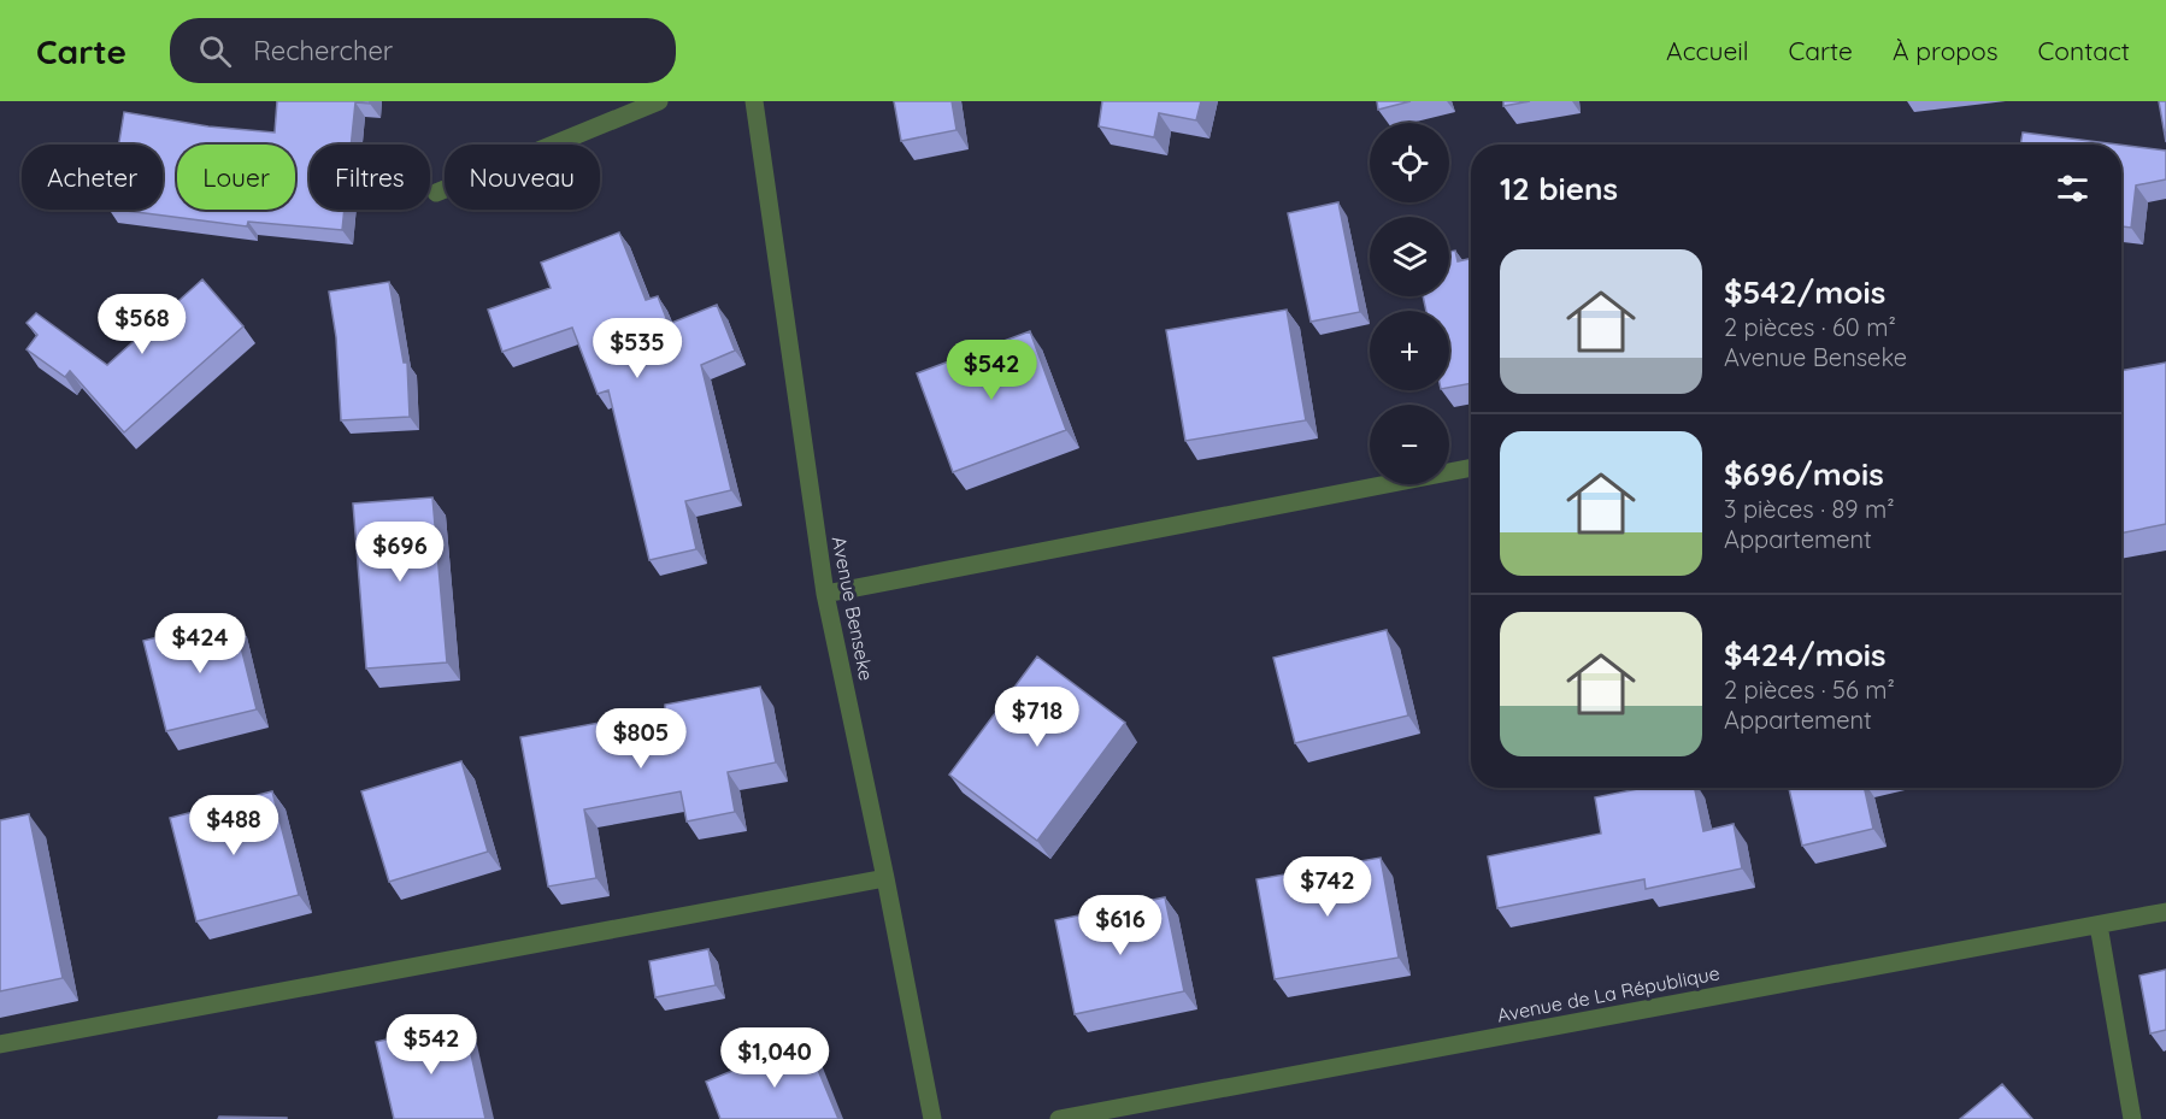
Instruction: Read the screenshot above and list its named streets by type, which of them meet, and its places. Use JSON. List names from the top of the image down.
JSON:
{
  "streets": {
    "street": ["Avenue Benseke", "Avenue de La République"]
  },
  "page": {
    "header": "Carte",
    "search": "Rechercher",
    "nav": [
      "Accueil",
      "Carte",
      "À propos",
      "Contact"
    ],
    "map_buttons": ["+", "−"],
    "chip": [
      "Acheter",
      "Louer",
      "Filtres",
      "Nouveau"
    ],
    "heading": "12 biens",
    "list": [
      {
        "name": "$542/mois",
        "note": "2 pièces · 60 m² · Avenue Benseke"
      },
      {
        "name": "$696/mois",
        "note": "3 pièces · 89 m² · Appartement"
      },
      {
        "name": "$424/mois",
        "note": "2 pièces · 56 m² · Appartement"
      }
    ],
    "price": [
      "$568",
      "$535",
      "$542",
      "$696",
      "$424",
      "$718",
      "$805",
      "$488",
      "$742",
      "$616",
      "$542",
      "$1,040"
    ]
  }
}
